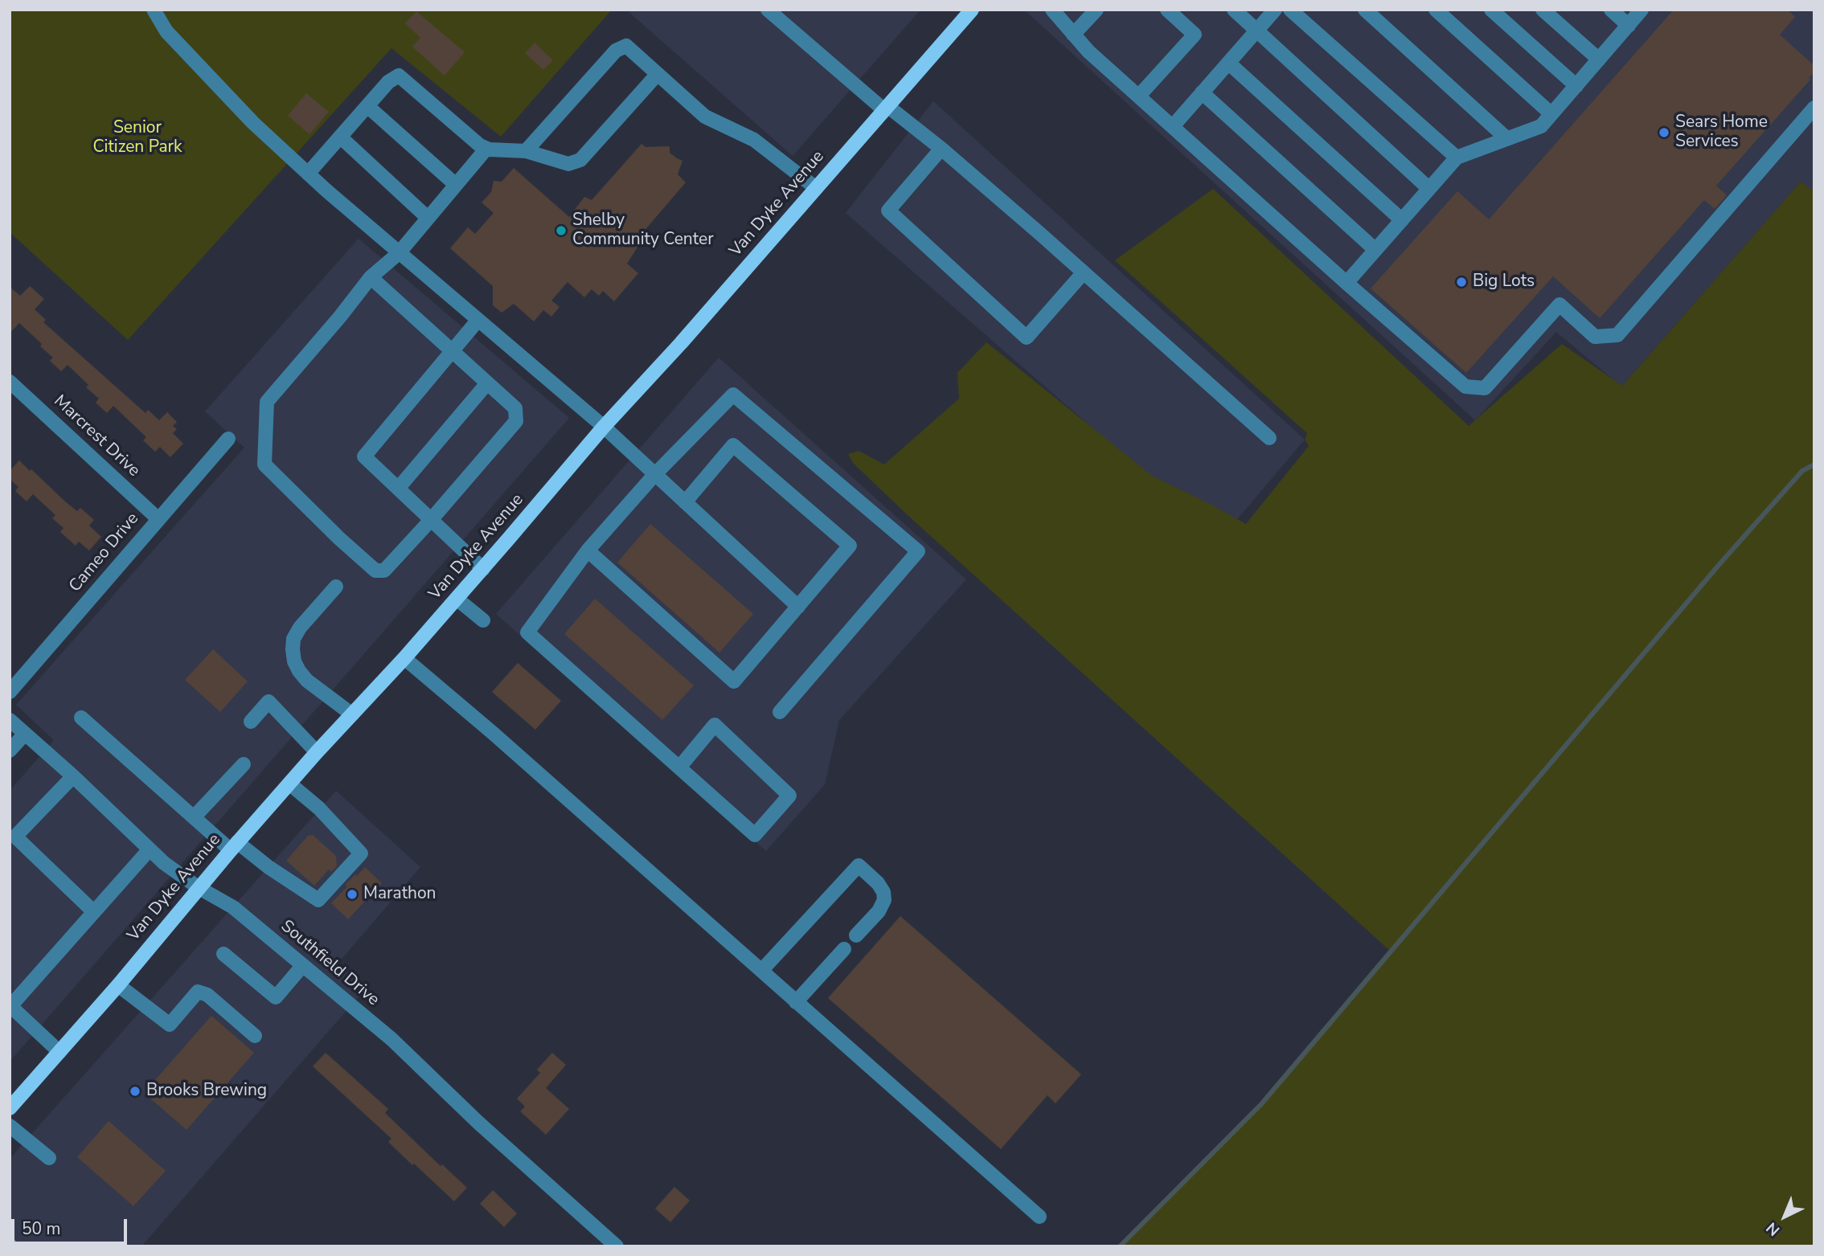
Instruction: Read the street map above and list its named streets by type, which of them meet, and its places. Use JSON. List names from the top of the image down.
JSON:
{
  "streets": {
    "main road": ["Van Dyke Avenue"],
    "street": ["Marcrest Drive", "Cameo Drive", "Southfield Drive"]
  },
  "crossings": [
    ["Van Dyke Avenue", "Southfield Drive"],
    ["Marcrest Drive", "Cameo Drive"]
  ],
  "parks": ["Senior Citizen Park"],
  "places": [
    "Sears Home Services",
    "Shelby Community Center",
    "Big Lots",
    "Marathon",
    "Brooks Brewing"
  ],
  "scale_bar": "50 m",
  "north": "bottom left"
}
